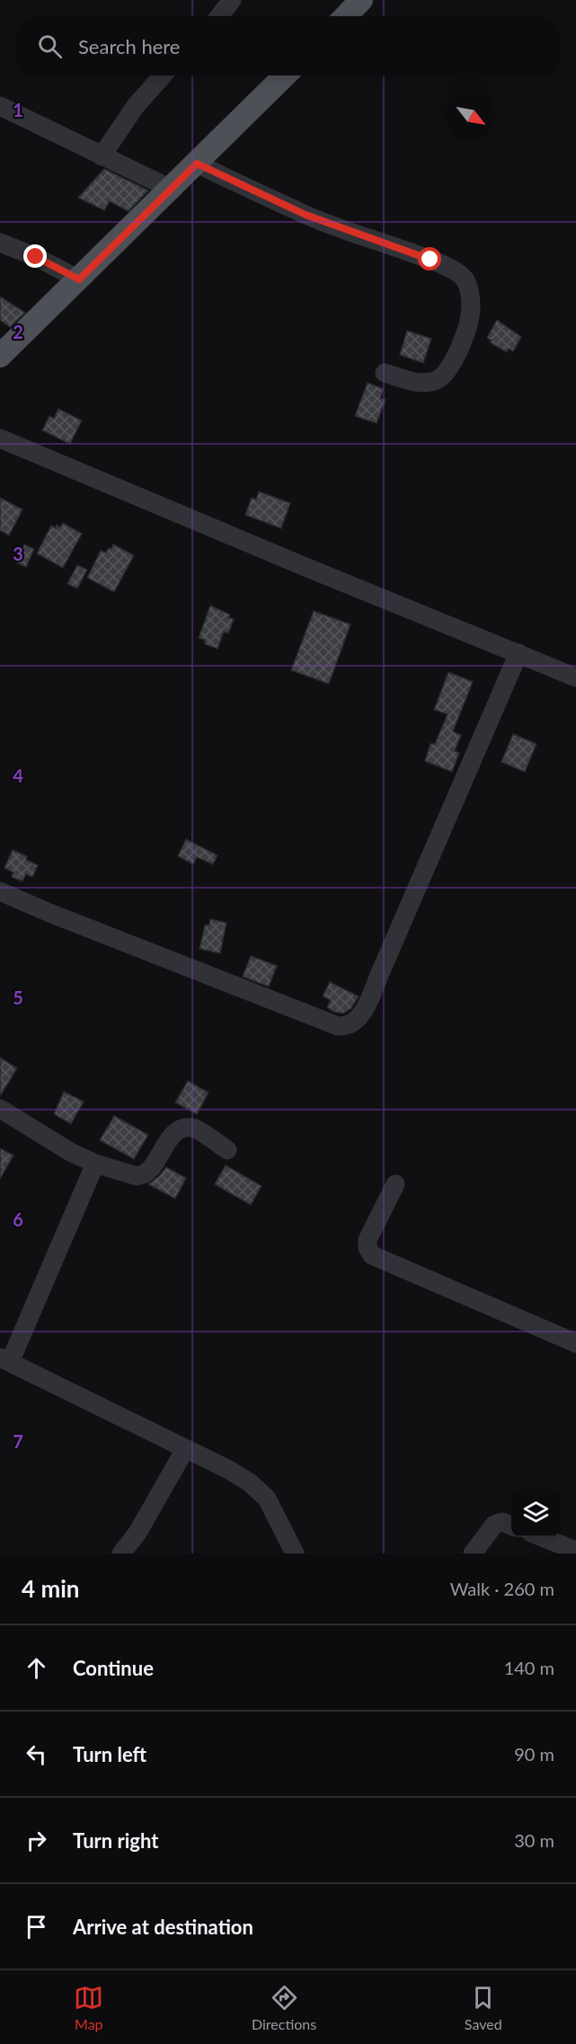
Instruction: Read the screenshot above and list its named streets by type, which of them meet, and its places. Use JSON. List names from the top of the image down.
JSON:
{
  "north": "bottom right",
  "page": {
    "search": "Search here",
    "heading": ["4 min", "Walk · 260 m"],
    "list": [
      ["Continue", "140 m"],
      ["Turn left", "90 m"],
      ["Turn right", "30 m"],
      "Arrive at destination"
    ],
    "nav": ["Map", "Directions", "Saved"]
  },
  "grid": {
    "rows": [
      "1",
      "2",
      "3",
      "4",
      "5",
      "6",
      "7"
    ]
  }
}
